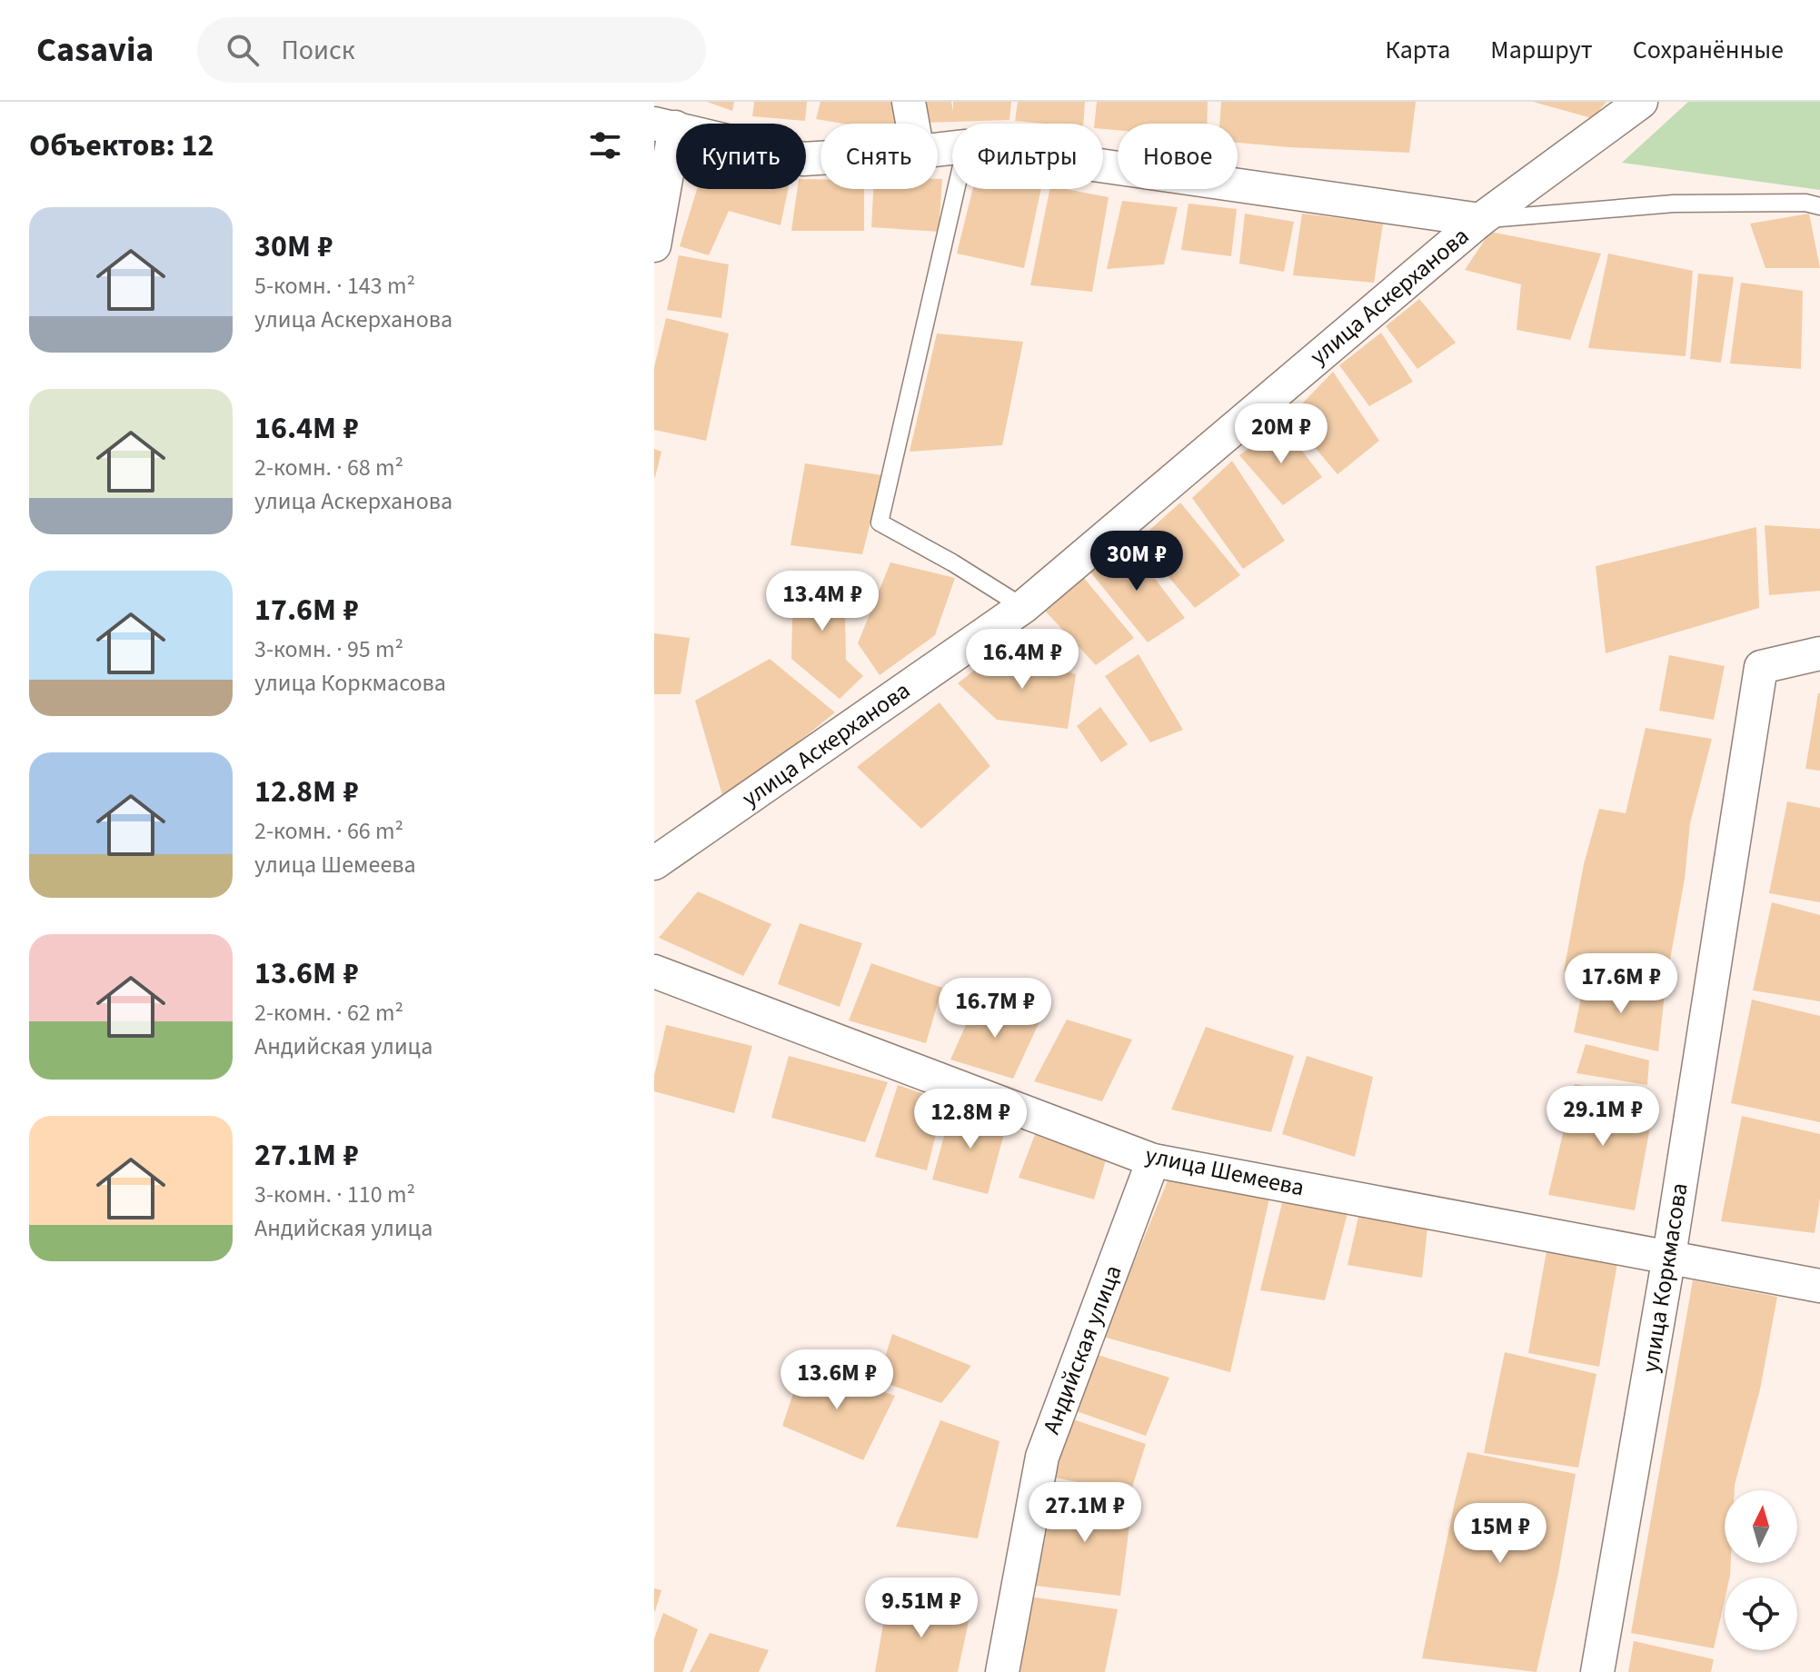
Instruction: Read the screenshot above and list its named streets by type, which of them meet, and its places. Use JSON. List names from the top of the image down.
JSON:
{
  "streets": {
    "street": [
      "улица Аскерханова",
      "улица Шемеева",
      "улица Коркмасова",
      "Андийская улица"
    ]
  },
  "crossings": [
    ["улица Шемеева", "улица Коркмасова"],
    ["улица Шемеева", "Андийская улица"]
  ],
  "north": "top",
  "page": {
    "header": "Casavia",
    "search": "Поиск",
    "nav": ["Карта", "Маршрут", "Сохранённые"],
    "heading": "Объектов: 12",
    "chip": [
      "Купить",
      "Снять",
      "Фильтры",
      "Новое"
    ],
    "list": [
      {
        "name": "30M ₽",
        "note": "5-комн. · 143 m² · улица Аскерханова"
      },
      {
        "name": "16.4M ₽",
        "note": "2-комн. · 68 m² · улица Аскерханова"
      },
      {
        "name": "17.6M ₽",
        "note": "3-комн. · 95 m² · улица Коркмасова"
      },
      {
        "name": "12.8M ₽",
        "note": "2-комн. · 66 m² · улица Шемеева"
      },
      {
        "name": "13.6M ₽",
        "note": "2-комн. · 62 m² · Андийская улица"
      },
      {
        "name": "27.1M ₽",
        "note": "3-комн. · 110 m² · Андийская улица"
      }
    ],
    "price": [
      "20M ₽",
      "30M ₽",
      "13.4M ₽",
      "16.4M ₽",
      "17.6M ₽",
      "16.7M ₽",
      "29.1M ₽",
      "12.8M ₽",
      "13.6M ₽",
      "27.1M ₽",
      "15M ₽",
      "9.51M ₽"
    ]
  }
}
